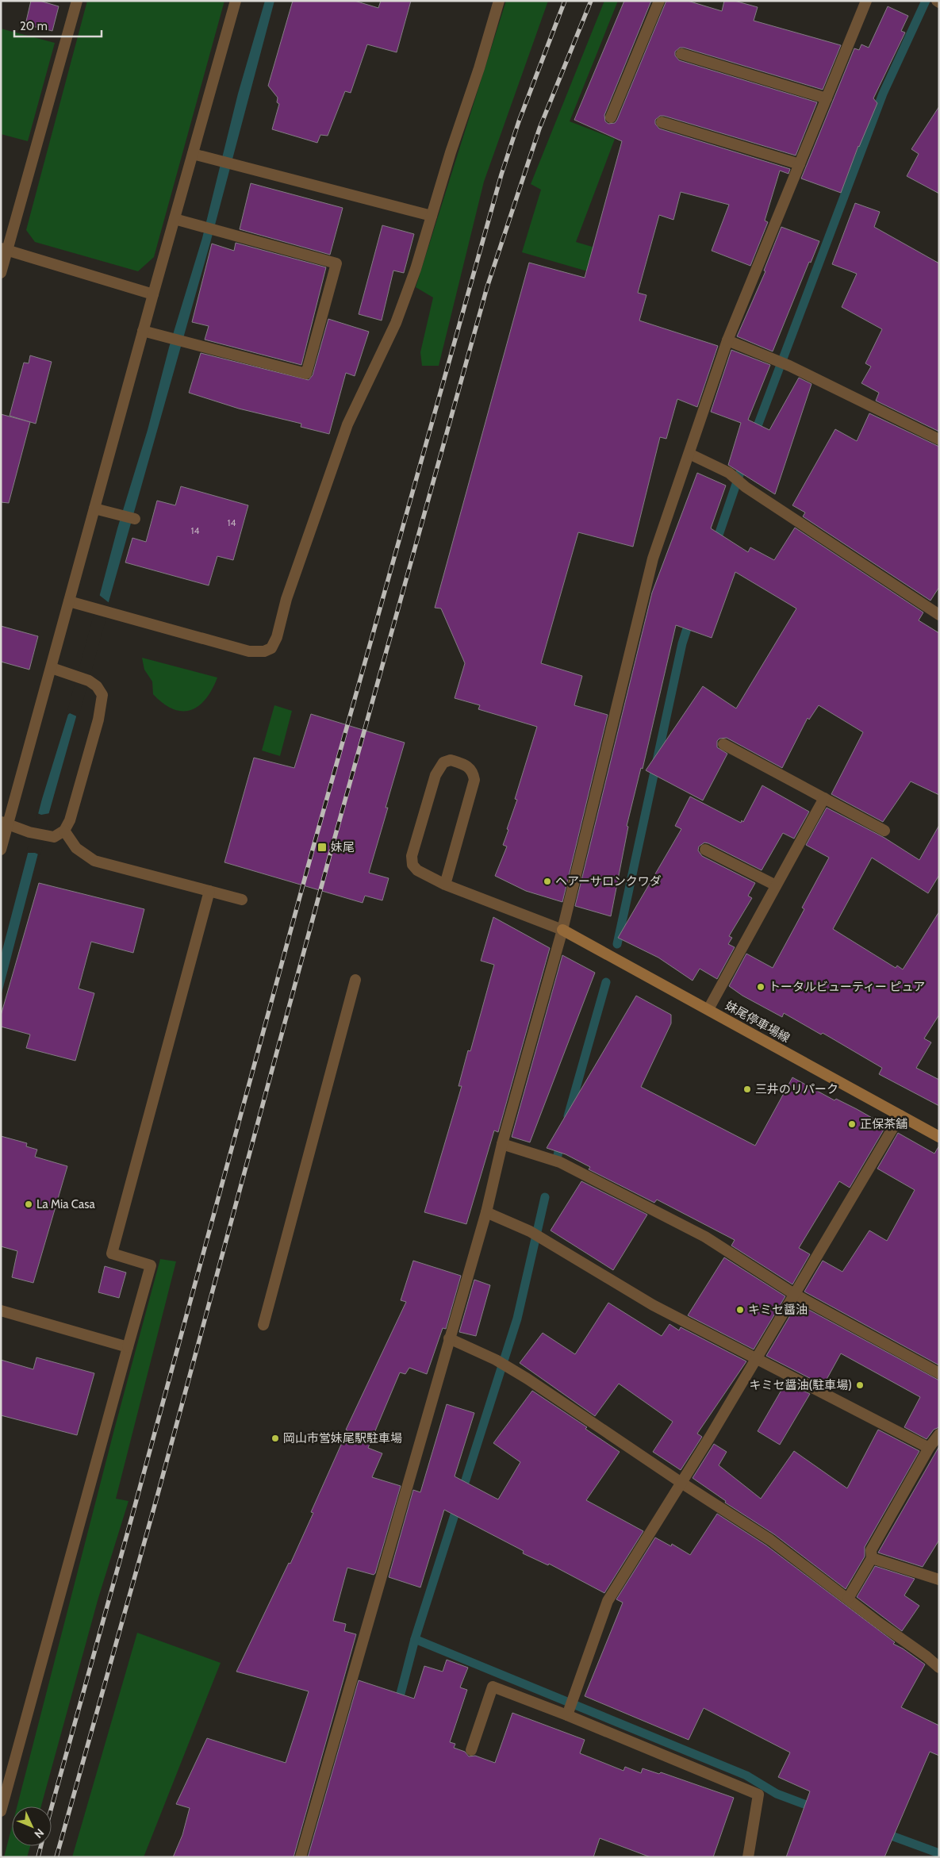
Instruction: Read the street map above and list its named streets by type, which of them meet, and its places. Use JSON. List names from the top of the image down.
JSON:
{
  "streets": {
    "main road": ["妹尾停車場線"]
  },
  "places": {
    "transit": ["妹尾"],
    "other": [
      "ヘアーサロンクワダ",
      "トータルビューティー ピュア",
      "三井のリパーク",
      "正保茶舗",
      "La Mia Casa",
      "キミセ醤油",
      "キミセ醤油(駐車場)",
      "岡山市営妹尾駅駐車場"
    ]
  },
  "house_numbers": ["14", "14"],
  "scale_bar": "20 m",
  "north": "bottom right"
}
